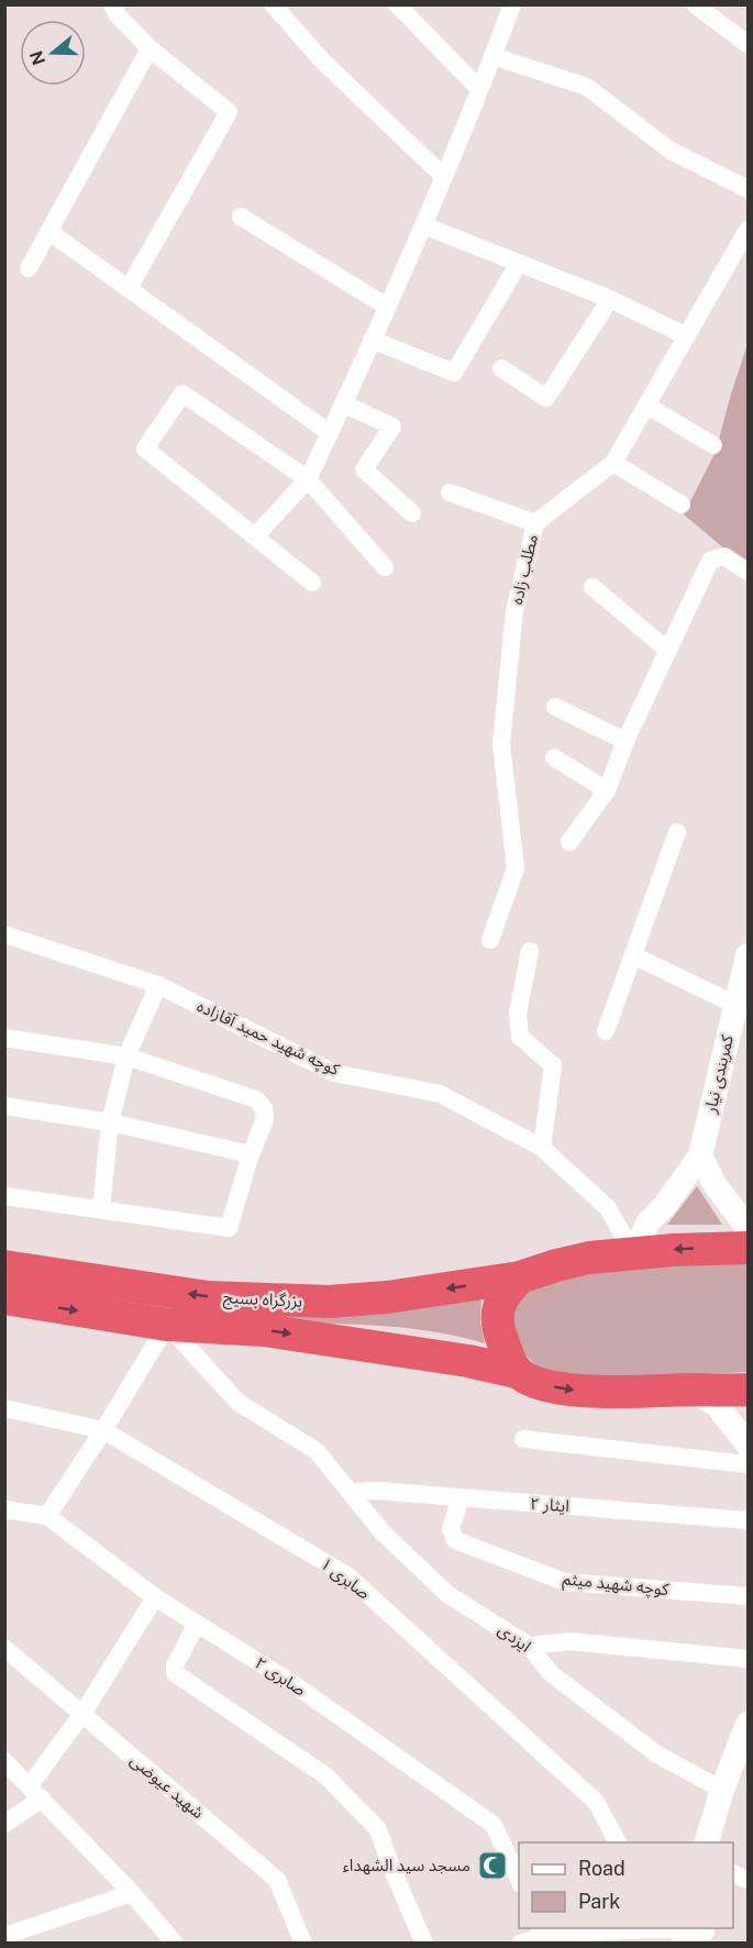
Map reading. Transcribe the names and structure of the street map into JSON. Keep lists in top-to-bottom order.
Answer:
{
  "streets": {
    "highway": ["بزرگراه بسیج"],
    "main road": ["کمربندی نیار"],
    "street": [
      "مطلب زاده",
      "کوچه شهید حمید آقازاده",
      "ایثار ۲",
      "صابری ۱",
      "کوچه شهید میثم",
      "ایزدی",
      "صابری ۲",
      "شهید عیوضی"
    ]
  },
  "crossings": [
    ["کوچه شهید حمید آقازاده", "بزرگراه بسیج"],
    ["بزرگراه بسیج", "ایزدی"],
    ["ایثار ۲", "کوچه شهید میثم"],
    ["ایثار ۲", "ایزدی"]
  ],
  "places": {
    "mosque": ["مسجد سید الشهداء"]
  },
  "legend": ["Road", "Park"],
  "north": "left"
}
